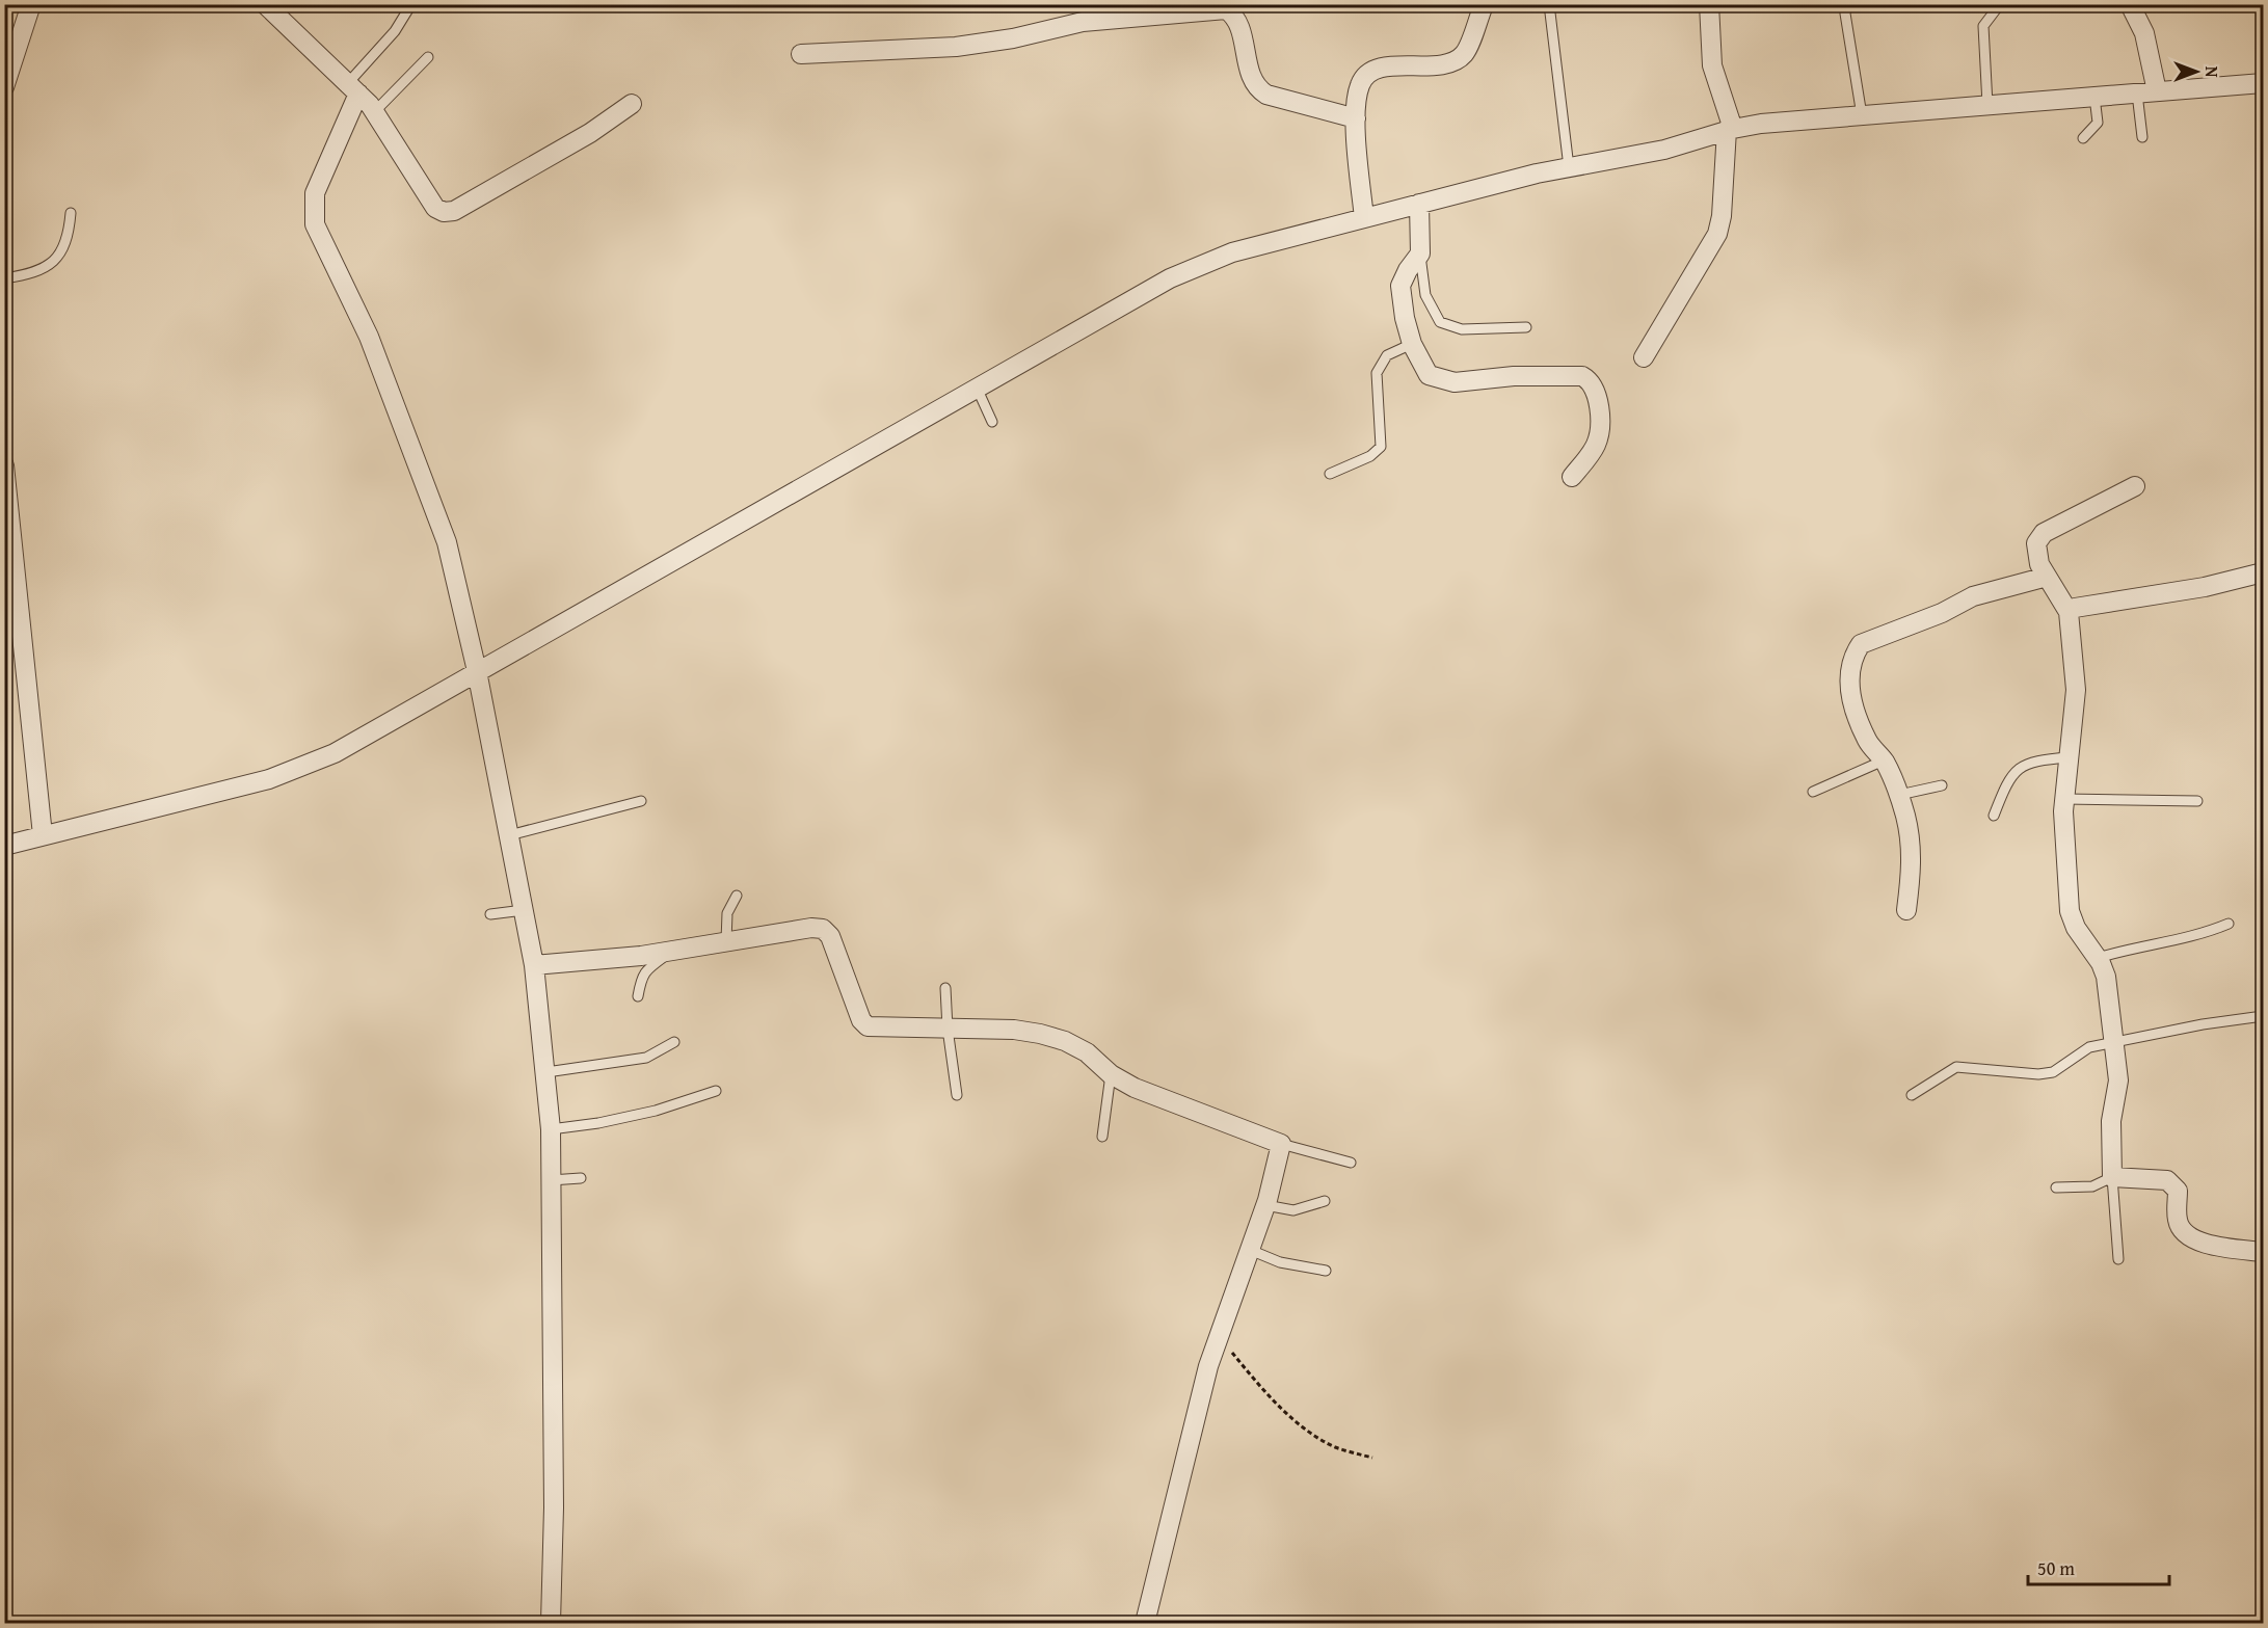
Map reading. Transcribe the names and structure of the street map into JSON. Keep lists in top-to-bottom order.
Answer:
{
  "scale_bar": "50 m",
  "north": "right"
}
